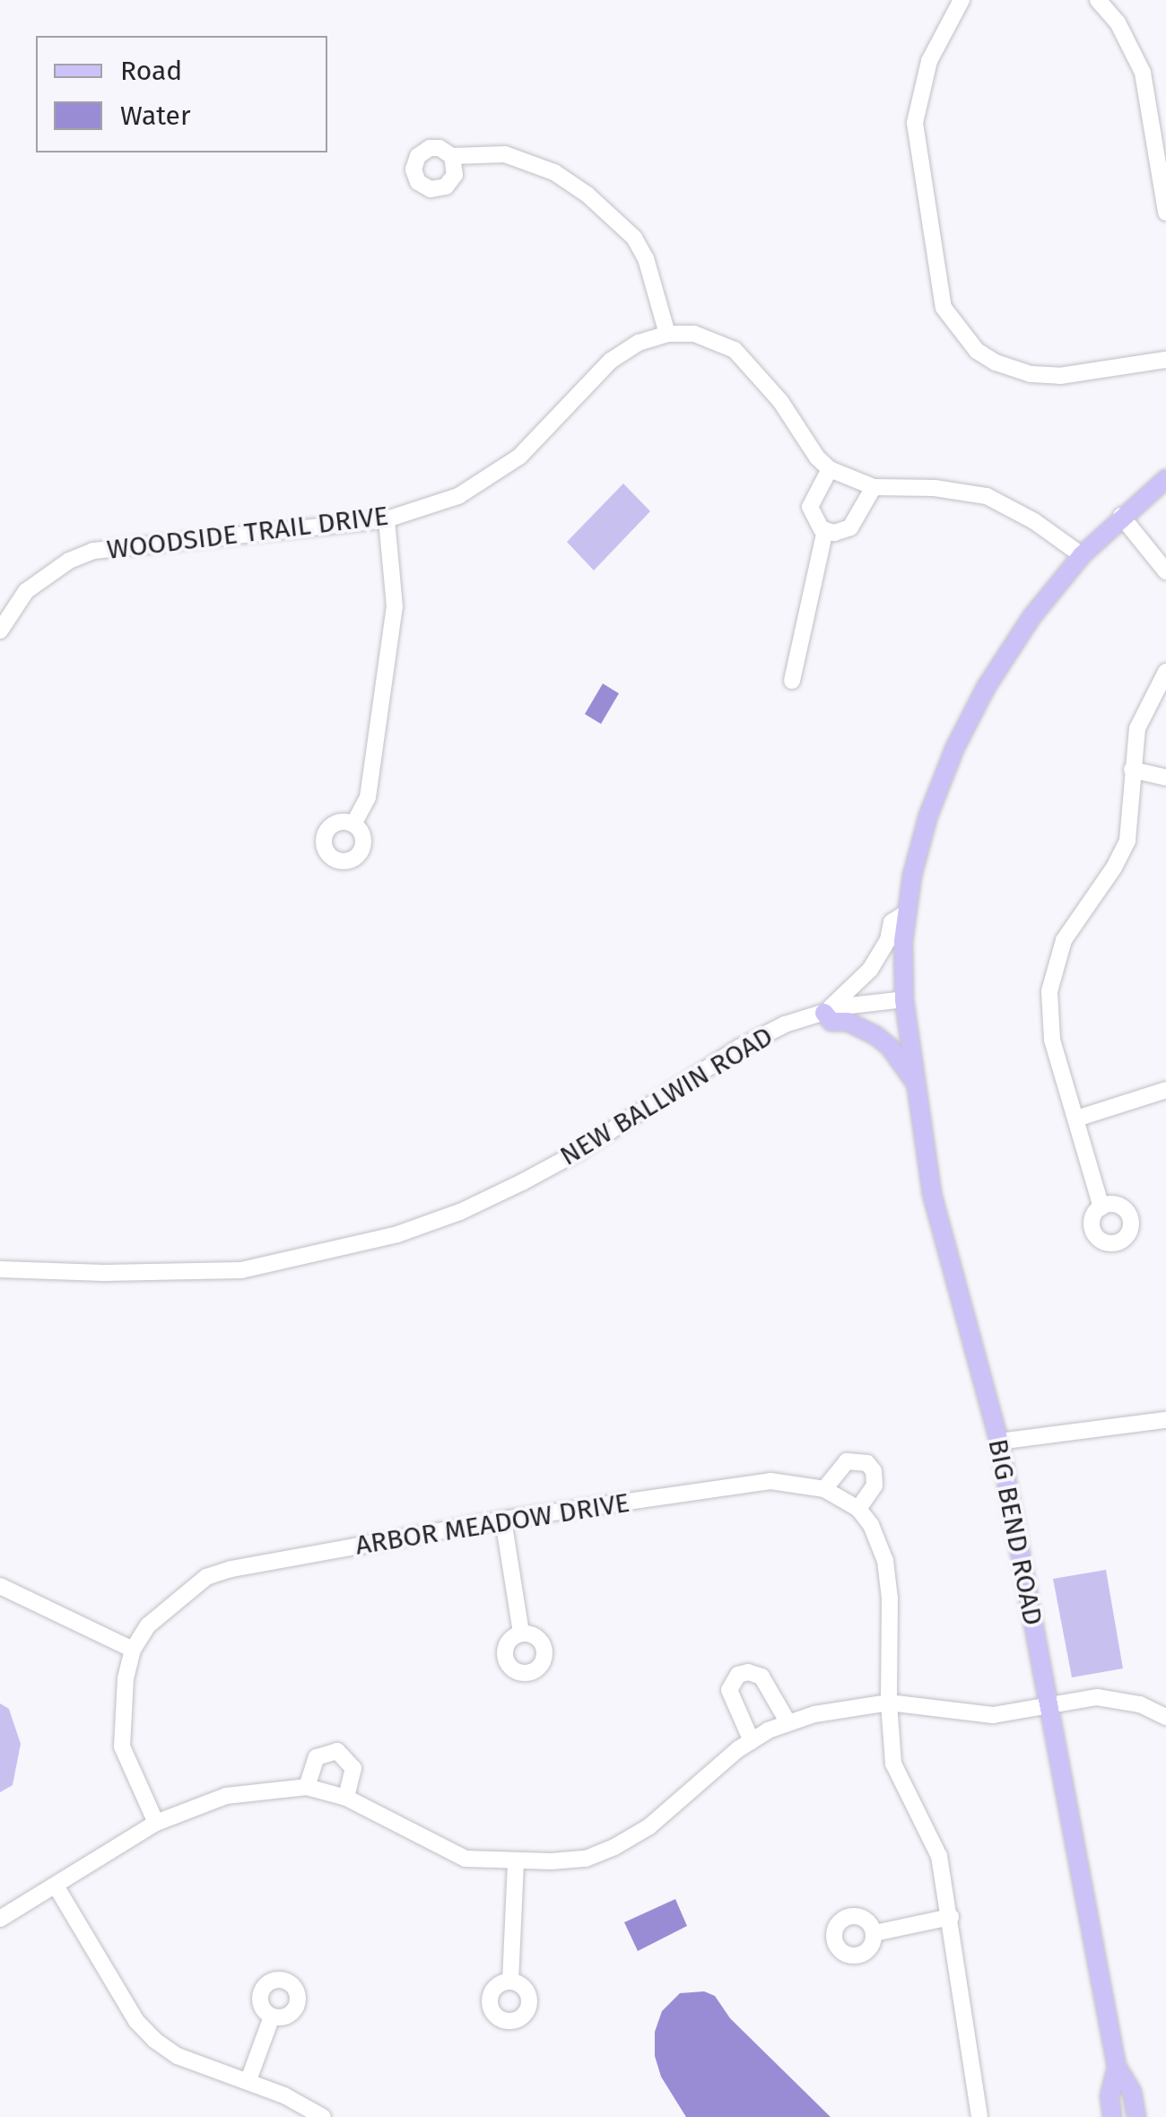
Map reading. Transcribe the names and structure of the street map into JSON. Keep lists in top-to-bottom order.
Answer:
{
  "streets": {
    "main road": ["BIG BEND ROAD"],
    "street": ["WOODSIDE TRAIL DRIVE", "NEW BALLWIN ROAD", "ARBOR MEADOW DRIVE"]
  },
  "crossings": [
    ["NEW BALLWIN ROAD", "BIG BEND ROAD"]
  ],
  "legend": ["Road", "Water"]
}
